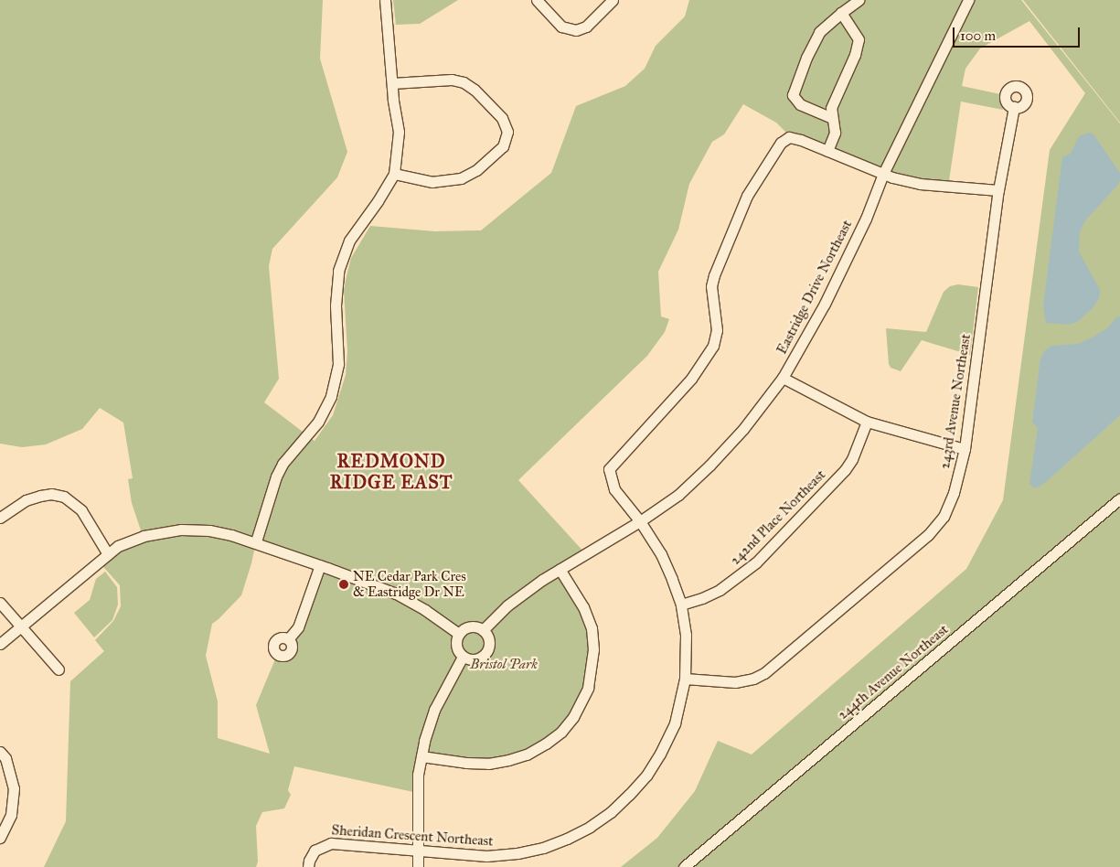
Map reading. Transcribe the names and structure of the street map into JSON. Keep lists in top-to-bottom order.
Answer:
{
  "streets": {
    "street": [
      "Eastridge Drive Northeast",
      "243rd Avenue Northeast",
      "242nd Place Northeast",
      "244th Avenue Northeast",
      "Sheridan Crescent Northeast"
    ]
  },
  "crossings": [
    ["Eastridge Drive Northeast", "Sheridan Crescent Northeast"],
    ["243rd Avenue Northeast", "Sheridan Crescent Northeast"],
    ["242nd Place Northeast", "Sheridan Crescent Northeast"]
  ],
  "districts": ["REDMOND RIDGE EAST"],
  "parks": ["Bristol Park"],
  "places": ["NE Cedar Park Cres & Eastridge Dr NE"],
  "scale_bar": "100 m"
}
